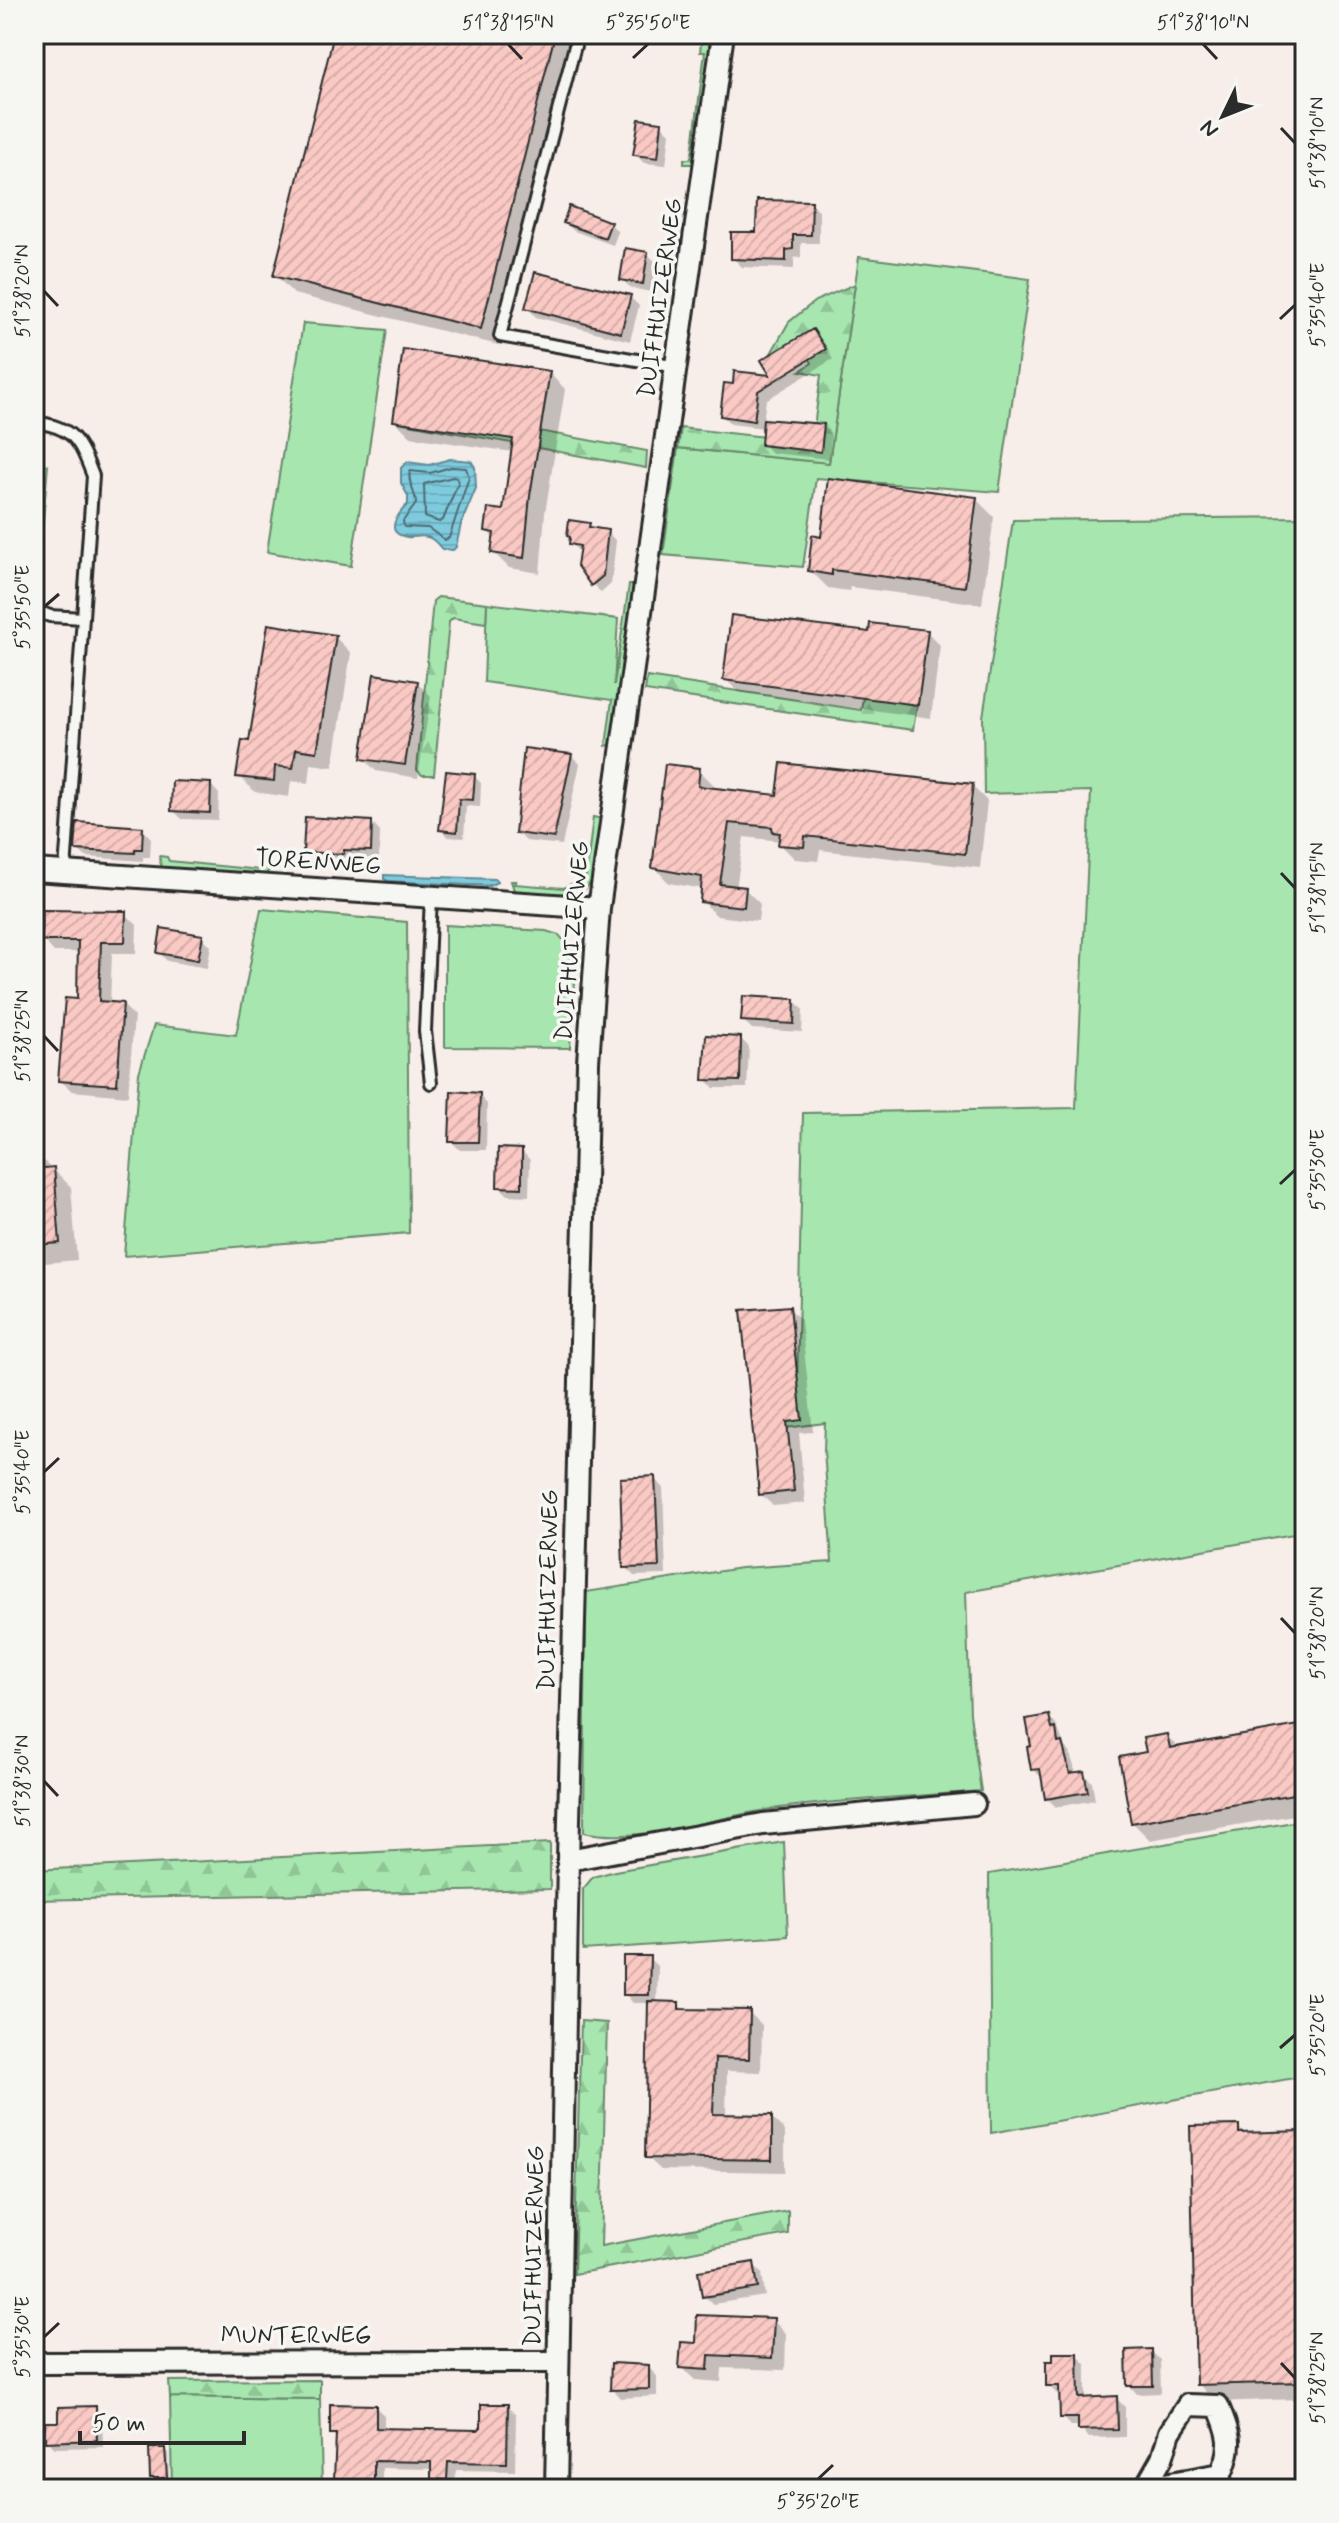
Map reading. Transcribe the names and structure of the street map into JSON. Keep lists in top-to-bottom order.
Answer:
{
  "streets": {
    "street": ["DUIFHUIZERWEG", "TORENWEG", "MUNTERWEG"]
  },
  "crossings": [
    ["DUIFHUIZERWEG", "TORENWEG"],
    ["DUIFHUIZERWEG", "MUNTERWEG"]
  ],
  "scale_bar": "50 m",
  "north": "bottom left",
  "coordinates": [
    "51°38'15\"N",
    "5°35'50\"E",
    "51°38'10\"N",
    "51°38'20\"N",
    "5°35'40\"E",
    "51°38'25\"N",
    "5°35'30\"E",
    "51°38'30\"N",
    "5°35'20\"E"
  ]
}
